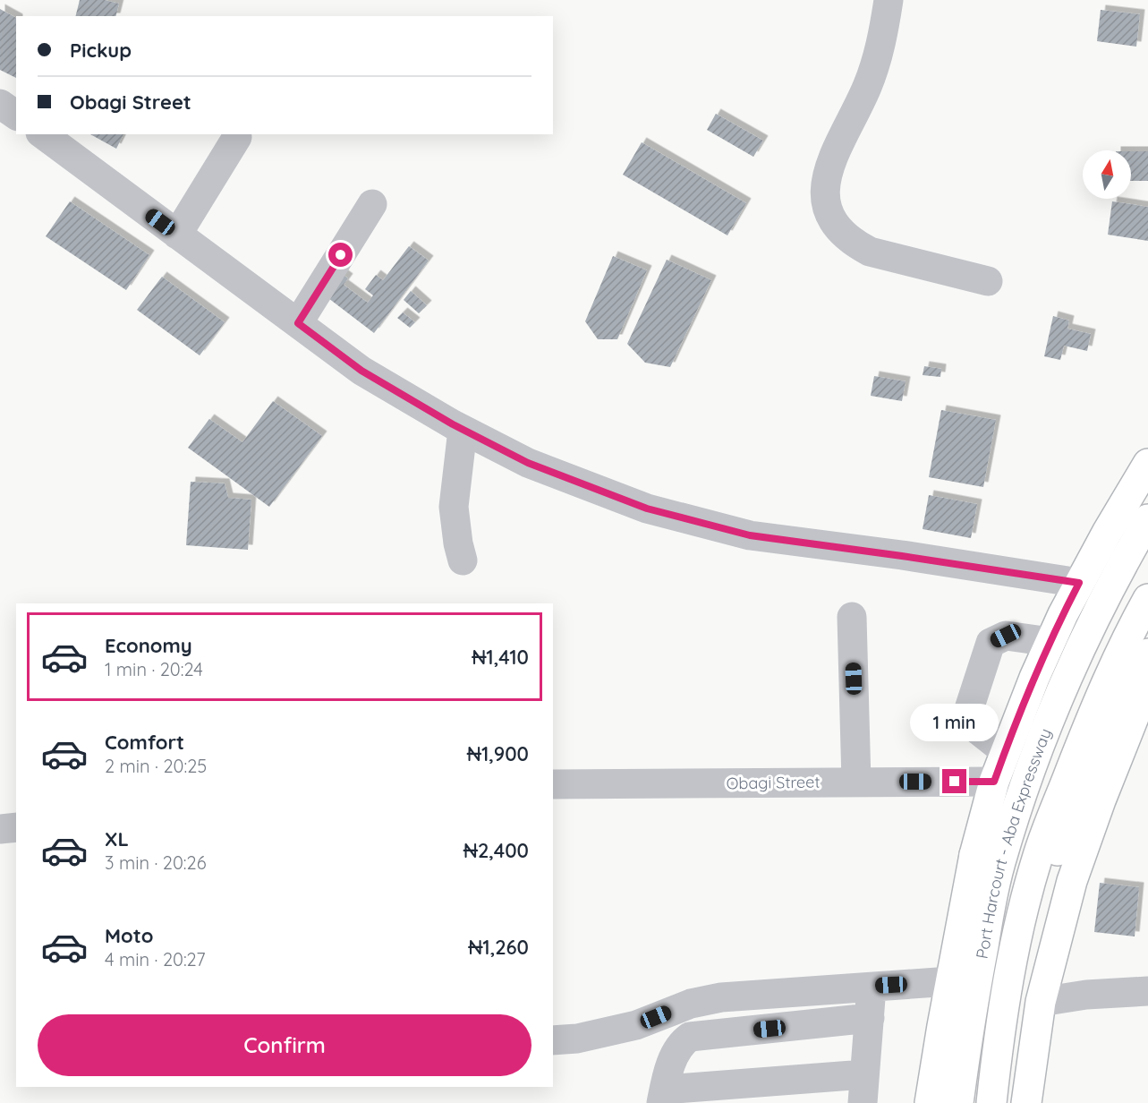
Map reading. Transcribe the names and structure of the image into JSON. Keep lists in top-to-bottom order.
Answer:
{
  "streets": {
    "main road": ["Port Harcourt - Aba Expressway"],
    "street": ["Obagi Street"]
  },
  "north": "top",
  "page": {
    "banner": ["Pickup", "Obagi Street"],
    "list": [
      {
        "name": "Economy",
        "note": "1 min · 20:24",
        "value": "₦1,410"
      },
      {
        "name": "Comfort",
        "note": "2 min · 20:25",
        "value": "₦1,900"
      },
      {
        "name": "XL",
        "note": "3 min · 20:26",
        "value": "₦2,400"
      },
      {
        "name": "Moto",
        "note": "4 min · 20:27",
        "value": "₦1,260"
      }
    ],
    "bubble": "1 min",
    "buttons": "Confirm"
  }
}
